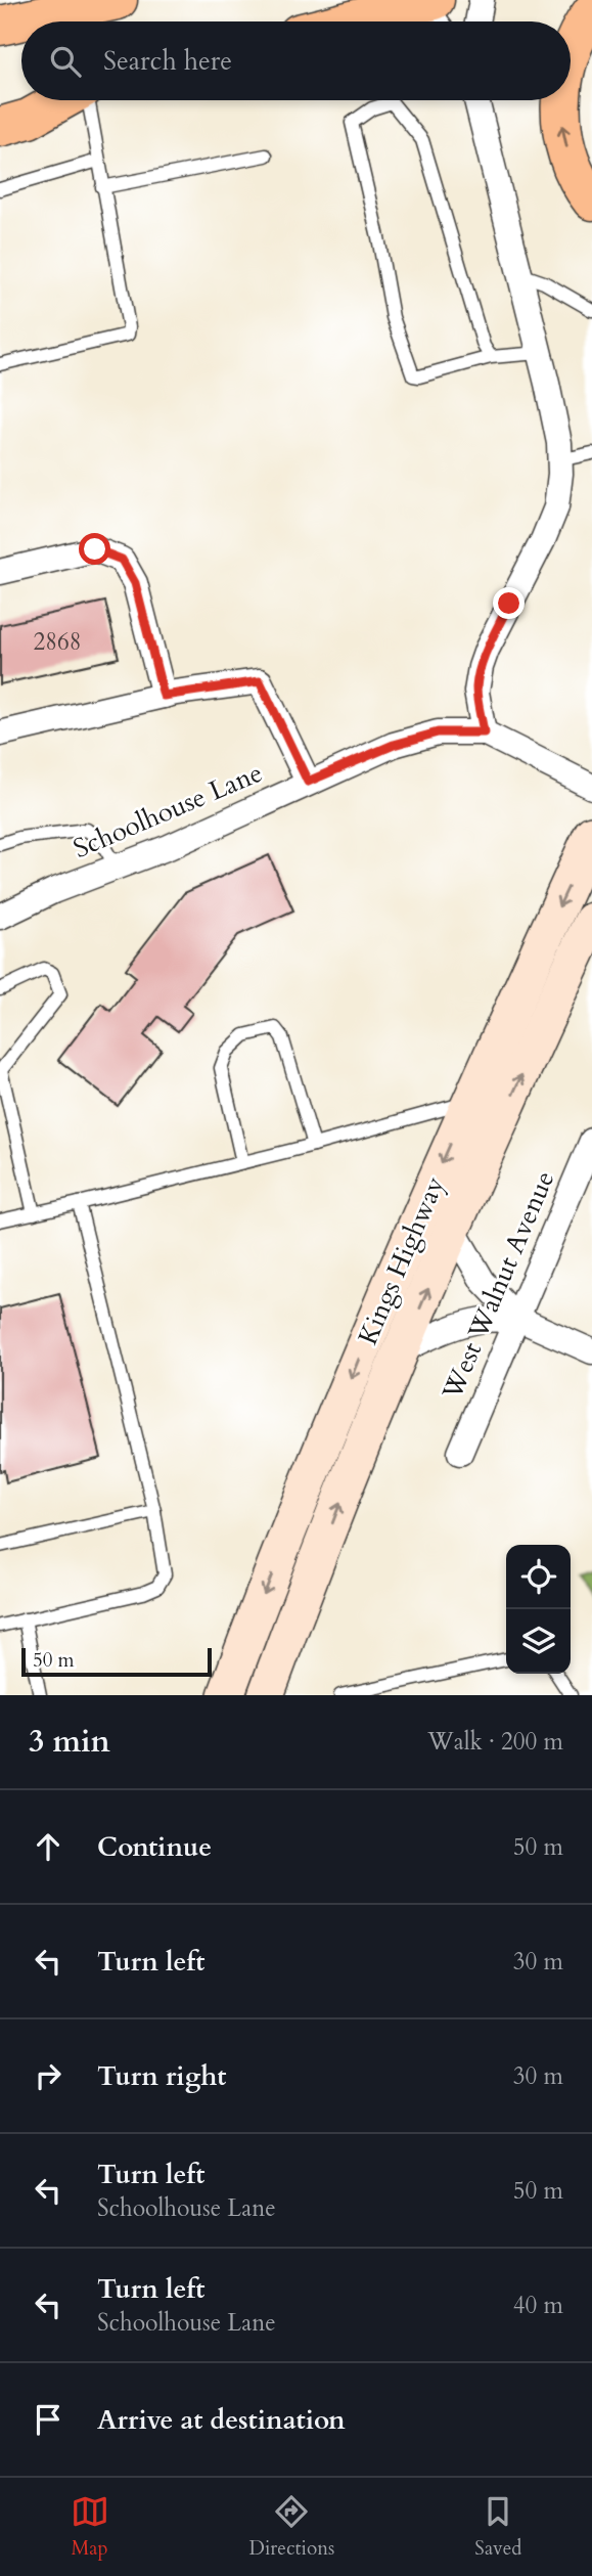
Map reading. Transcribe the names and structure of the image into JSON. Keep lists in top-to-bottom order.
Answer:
{
  "streets": {
    "main road": ["Kings Highway"],
    "street": ["Schoolhouse Lane", "West Walnut Avenue"]
  },
  "house_numbers": ["2868"],
  "scale_bar": "50 m",
  "page": {
    "search": "Search here",
    "scale": "50 m",
    "heading": ["3 min", "Walk · 200 m"],
    "list": [
      ["Continue", "50 m"],
      ["Turn left", "30 m"],
      ["Turn right", "30 m"],
      ["Turn left", "Schoolhouse Lane", "50 m"],
      ["Turn left", "Schoolhouse Lane", "40 m"],
      "Arrive at destination"
    ],
    "nav": ["Map", "Directions", "Saved"]
  }
}
